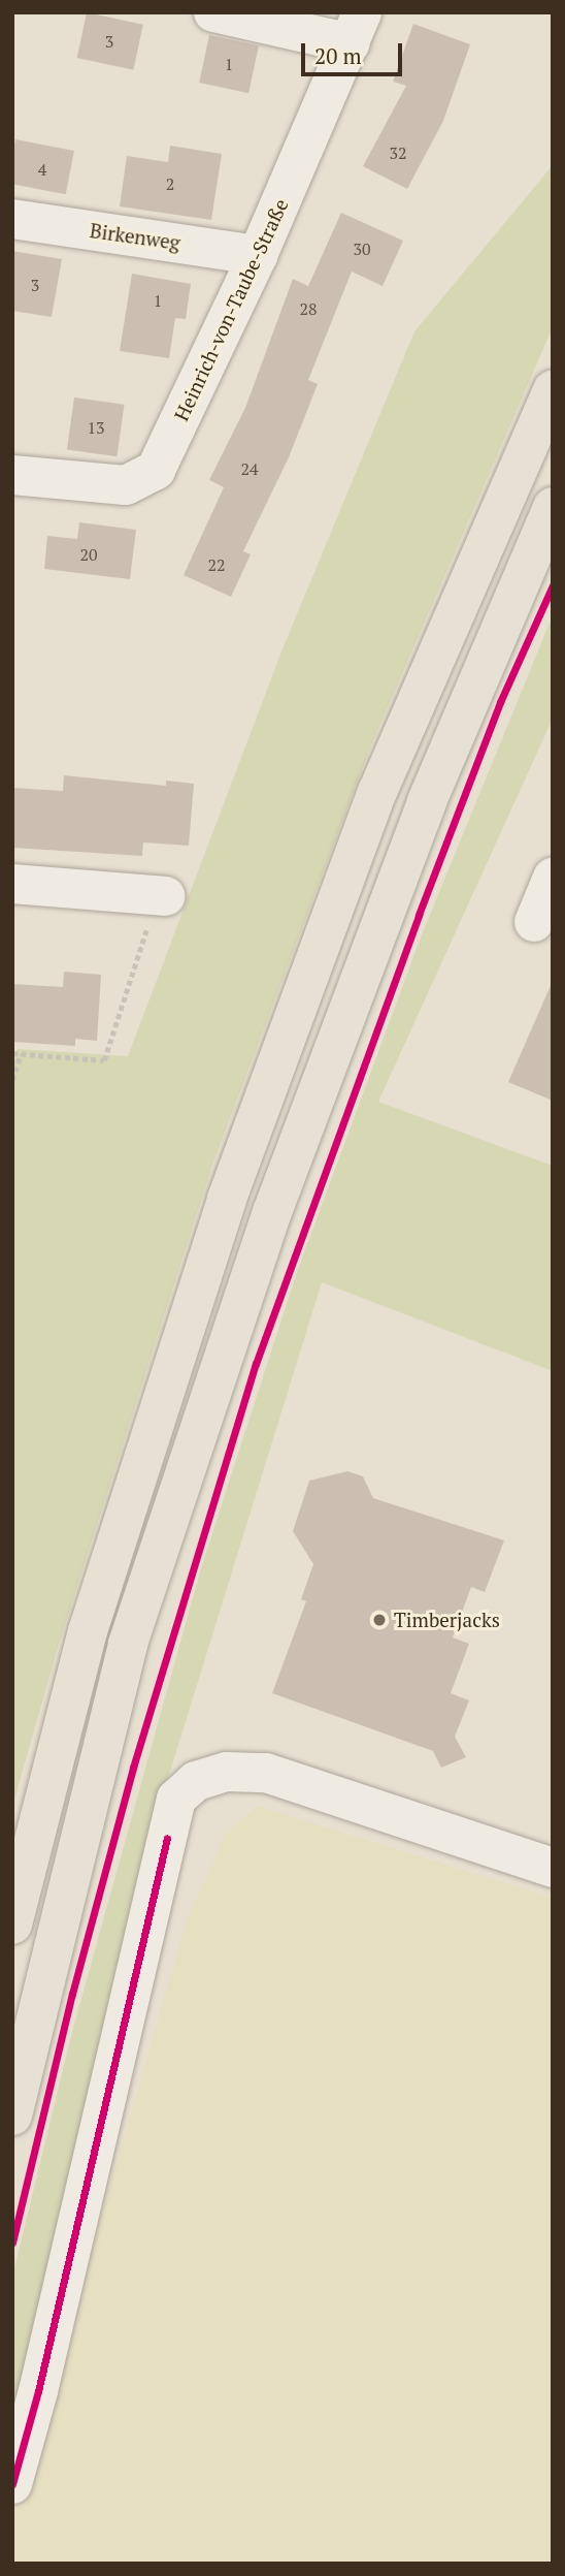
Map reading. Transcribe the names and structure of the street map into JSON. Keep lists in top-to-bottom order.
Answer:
{
  "streets": {
    "street": ["Birkenweg", "Heinrich-von-Taube-Straße"]
  },
  "crossings": [
    ["Birkenweg", "Heinrich-von-Taube-Straße"]
  ],
  "places": ["Timberjacks"],
  "house_numbers": [
    "3",
    "1",
    "32",
    "4",
    "2",
    "30",
    "3",
    "1",
    "28",
    "13",
    "24",
    "20",
    "22"
  ],
  "scale_bar": "20 m"
}
